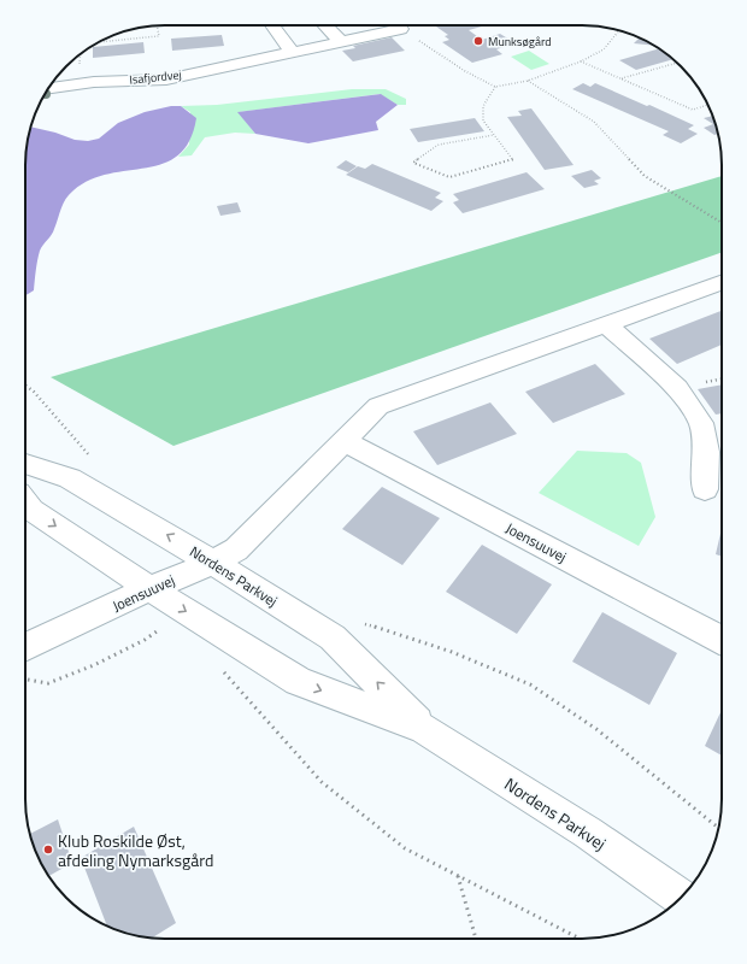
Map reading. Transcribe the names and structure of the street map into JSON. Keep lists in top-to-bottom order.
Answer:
{
  "streets": {
    "street": ["Isafjordvej", "Joensuuvej", "Nordens Parkvej"]
  },
  "crossings": [
    ["Joensuuvej", "Nordens Parkvej"]
  ],
  "places": ["Munksøgård", "Klub Roskilde Øst, afdeling Nymarksgård"]
}
